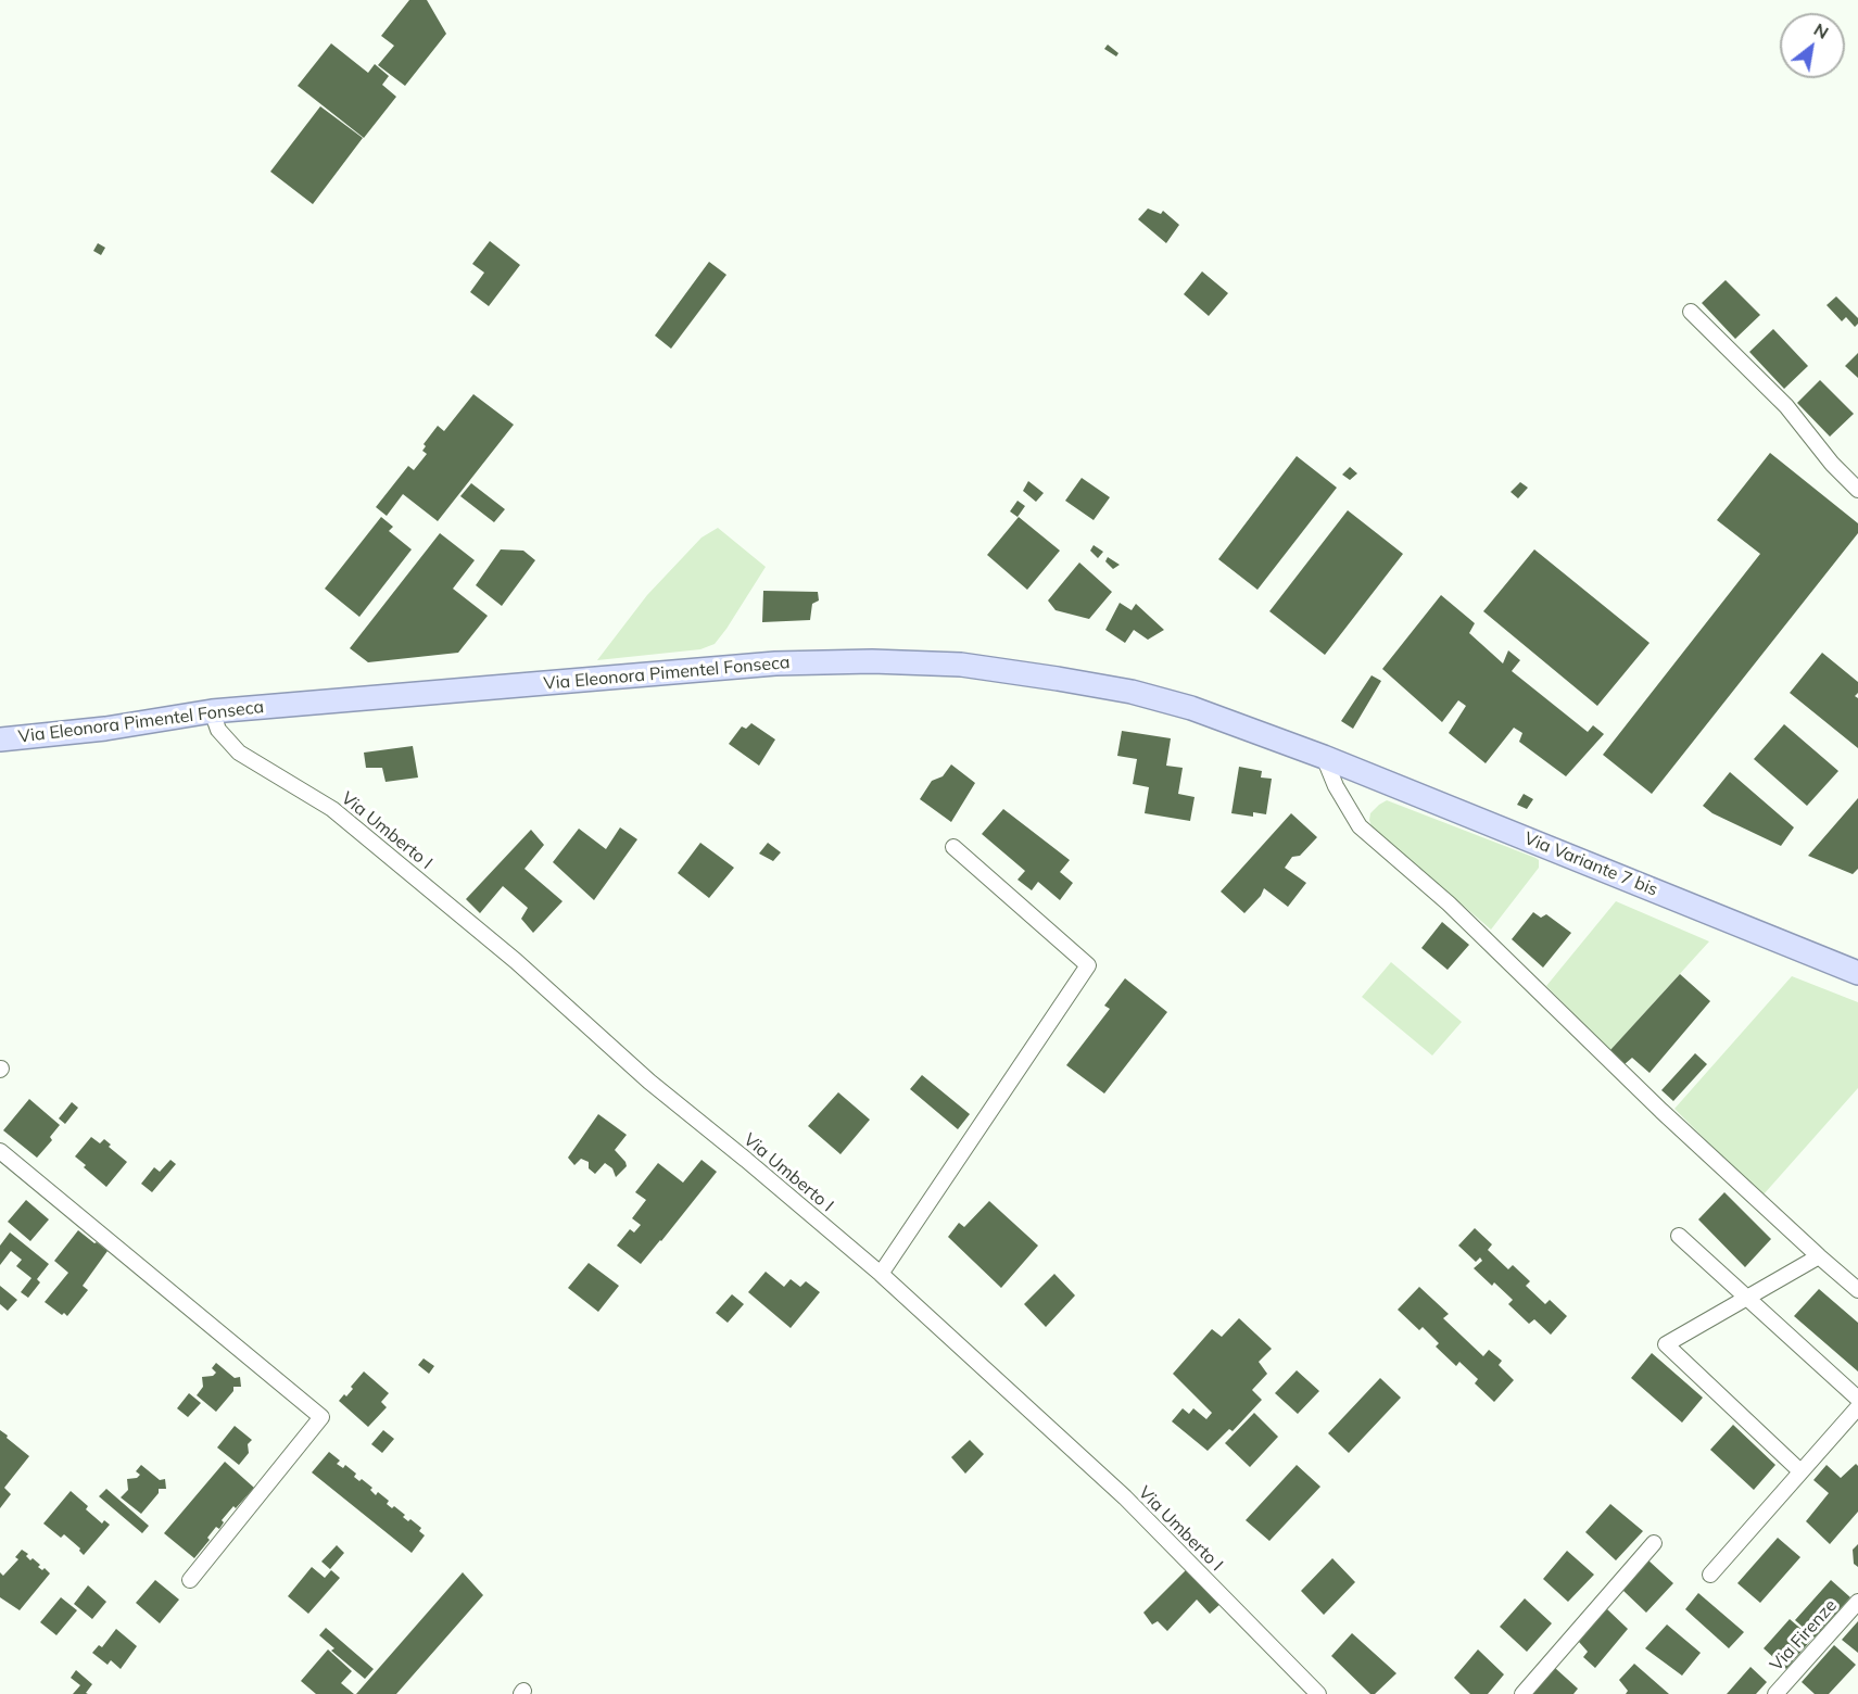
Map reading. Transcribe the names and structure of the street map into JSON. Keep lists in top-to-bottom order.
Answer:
{
  "streets": {
    "main road": ["Via Eleonora Pimentel Fonseca", "Via Variante 7 bis"],
    "street": ["Via Umberto I", "Via Firenze"]
  },
  "crossings": [
    ["Via Eleonora Pimentel Fonseca", "Via Umberto I"],
    ["Via Eleonora Pimentel Fonseca", "Via Variante 7 bis"]
  ],
  "north": "top right"
}
